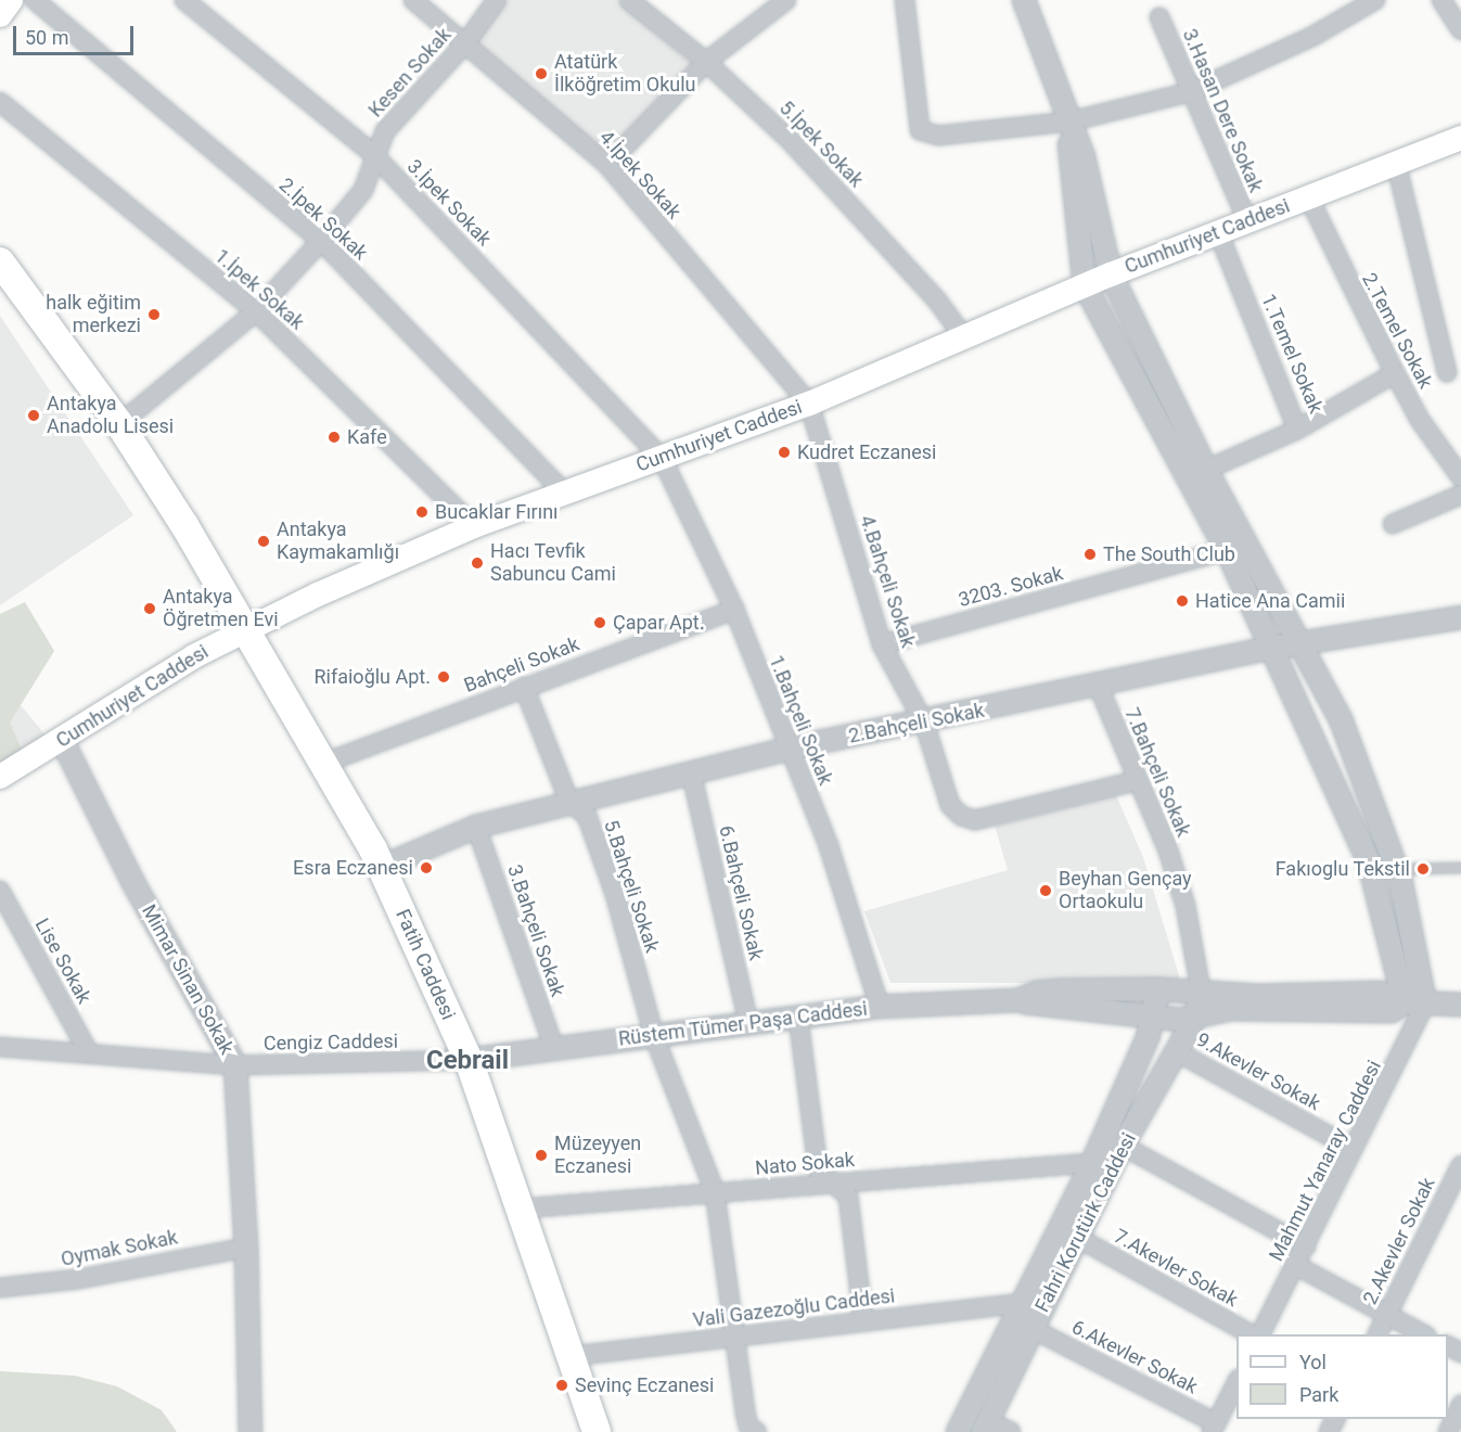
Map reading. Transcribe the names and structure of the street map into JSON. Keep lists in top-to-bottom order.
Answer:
{
  "streets": {
    "main road": ["Cumhuriyet Caddesi", "Fatih Caddesi"],
    "street": [
      "Kesen Sokak",
      "3.Hasan Dere Sokak",
      "5.İpek Sokak",
      "4.İpek Sokak",
      "3.İpek Sokak",
      "2.İpek Sokak",
      "1.İpek Sokak",
      "2.Temel Sokak",
      "1.Temel Sokak",
      "4.Bahçeli Sokak",
      "3203. Sokak",
      "Bahçeli Sokak",
      "1.Bahçeli Sokak",
      "2.Bahçeli Sokak",
      "7.Bahçeli Sokak",
      "5.Bahçeli Sokak",
      "6.Bahçeli Sokak",
      "3.Bahçeli Sokak",
      "Lise Sokak",
      "Mimar Sinan Sokak",
      "Rüstem Tümer Paşa Caddesi",
      "Cengiz Caddesi",
      "9.Akevler Sokak",
      "Mahmut Yanaray Caddesi",
      "Nato Sokak",
      "Fahri Korutürk Caddesi",
      "2.Akevler Sokak",
      "Oymak Sokak",
      "7.Akevler Sokak",
      "Vali Gazezoğlu Caddesi",
      "6.Akevler Sokak"
    ]
  },
  "crossings": [
    ["Kesen Sokak", "4.İpek Sokak"],
    ["Kesen Sokak", "3.İpek Sokak"],
    ["Kesen Sokak", "2.İpek Sokak"],
    ["Kesen Sokak", "1.İpek Sokak"],
    ["Kesen Sokak", "Fatih Caddesi"],
    ["3.Hasan Dere Sokak", "Cumhuriyet Caddesi"],
    ["5.İpek Sokak", "Cumhuriyet Caddesi"],
    ["4.İpek Sokak", "Cumhuriyet Caddesi"],
    ["4.İpek Sokak", "4.Bahçeli Sokak"],
    ["3.İpek Sokak", "Cumhuriyet Caddesi"],
    ["3.İpek Sokak", "1.Bahçeli Sokak"],
    ["2.İpek Sokak", "Cumhuriyet Caddesi"],
    ["Cumhuriyet Caddesi", "1.İpek Sokak"],
    ["Cumhuriyet Caddesi", "2.Temel Sokak"],
    ["Cumhuriyet Caddesi", "1.Temel Sokak"],
    ["Cumhuriyet Caddesi", "4.Bahçeli Sokak"],
    ["Cumhuriyet Caddesi", "1.Bahçeli Sokak"],
    ["Cumhuriyet Caddesi", "Fatih Caddesi"],
    ["Cumhuriyet Caddesi", "Mimar Sinan Sokak"],
    ["2.Temel Sokak", "1.Temel Sokak"],
    ["4.Bahçeli Sokak", "3203. Sokak"],
    ["4.Bahçeli Sokak", "2.Bahçeli Sokak"],
    ["4.Bahçeli Sokak", "7.Bahçeli Sokak"],
    ["Bahçeli Sokak", "1.Bahçeli Sokak"],
    ["Bahçeli Sokak", "5.Bahçeli Sokak"],
    ["Bahçeli Sokak", "Fatih Caddesi"],
    ["1.Bahçeli Sokak", "2.Bahçeli Sokak"],
    ["1.Bahçeli Sokak", "Rüstem Tümer Paşa Caddesi"],
    ["2.Bahçeli Sokak", "7.Bahçeli Sokak"],
    ["2.Bahçeli Sokak", "5.Bahçeli Sokak"],
    ["2.Bahçeli Sokak", "6.Bahçeli Sokak"],
    ["2.Bahçeli Sokak", "3.Bahçeli Sokak"],
    ["2.Bahçeli Sokak", "Fatih Caddesi"],
    ["7.Bahçeli Sokak", "Rüstem Tümer Paşa Caddesi"],
    ["7.Bahçeli Sokak", "Fahri Korutürk Caddesi"],
    ["5.Bahçeli Sokak", "Rüstem Tümer Paşa Caddesi"],
    ["5.Bahçeli Sokak", "Nato Sokak"],
    ["5.Bahçeli Sokak", "Vali Gazezoğlu Caddesi"],
    ["6.Bahçeli Sokak", "Rüstem Tümer Paşa Caddesi"],
    ["3.Bahçeli Sokak", "Rüstem Tümer Paşa Caddesi"],
    ["Lise Sokak", "Cengiz Caddesi"],
    ["Fatih Caddesi", "Rüstem Tümer Paşa Caddesi"],
    ["Fatih Caddesi", "Cengiz Caddesi"],
    ["Fatih Caddesi", "Nato Sokak"],
    ["Fatih Caddesi", "Vali Gazezoğlu Caddesi"],
    ["Mimar Sinan Sokak", "Cengiz Caddesi"],
    ["Mimar Sinan Sokak", "Oymak Sokak"],
    ["Rüstem Tümer Paşa Caddesi", "Cengiz Caddesi"],
    ["Rüstem Tümer Paşa Caddesi", "Mahmut Yanaray Caddesi"],
    ["Rüstem Tümer Paşa Caddesi", "Fahri Korutürk Caddesi"],
    ["9.Akevler Sokak", "Mahmut Yanaray Caddesi"],
    ["9.Akevler Sokak", "Fahri Korutürk Caddesi"],
    ["Nato Sokak", "Fahri Korutürk Caddesi"],
    ["Fahri Korutürk Caddesi", "7.Akevler Sokak"],
    ["Fahri Korutürk Caddesi", "Vali Gazezoğlu Caddesi"],
    ["Fahri Korutürk Caddesi", "6.Akevler Sokak"]
  ],
  "districts": ["Cebrail"],
  "places": [
    "Atatürk İlköğretim Okulu",
    "halk eğitim merkezi",
    "Antakya Anadolu Lisesi",
    "Kafe",
    "Kudret Eczanesi",
    "Bucaklar Fırını",
    "Antakya Kaymakamlığı",
    "The South Club",
    "Hacı Tevfik Sabuncu Cami",
    "Hatice Ana Camii",
    "Antakya Öğretmen Evi",
    "Çapar Apt.",
    "Rifaioğlu Apt.",
    "Esra Eczanesi",
    "Fakıoglu Tekstil",
    "Beyhan Gençay Ortaokulu",
    "Müzeyyen Eczanesi",
    "Sevinç Eczanesi"
  ],
  "legend": ["Yol", "Park"],
  "scale_bar": "50 m"
}
